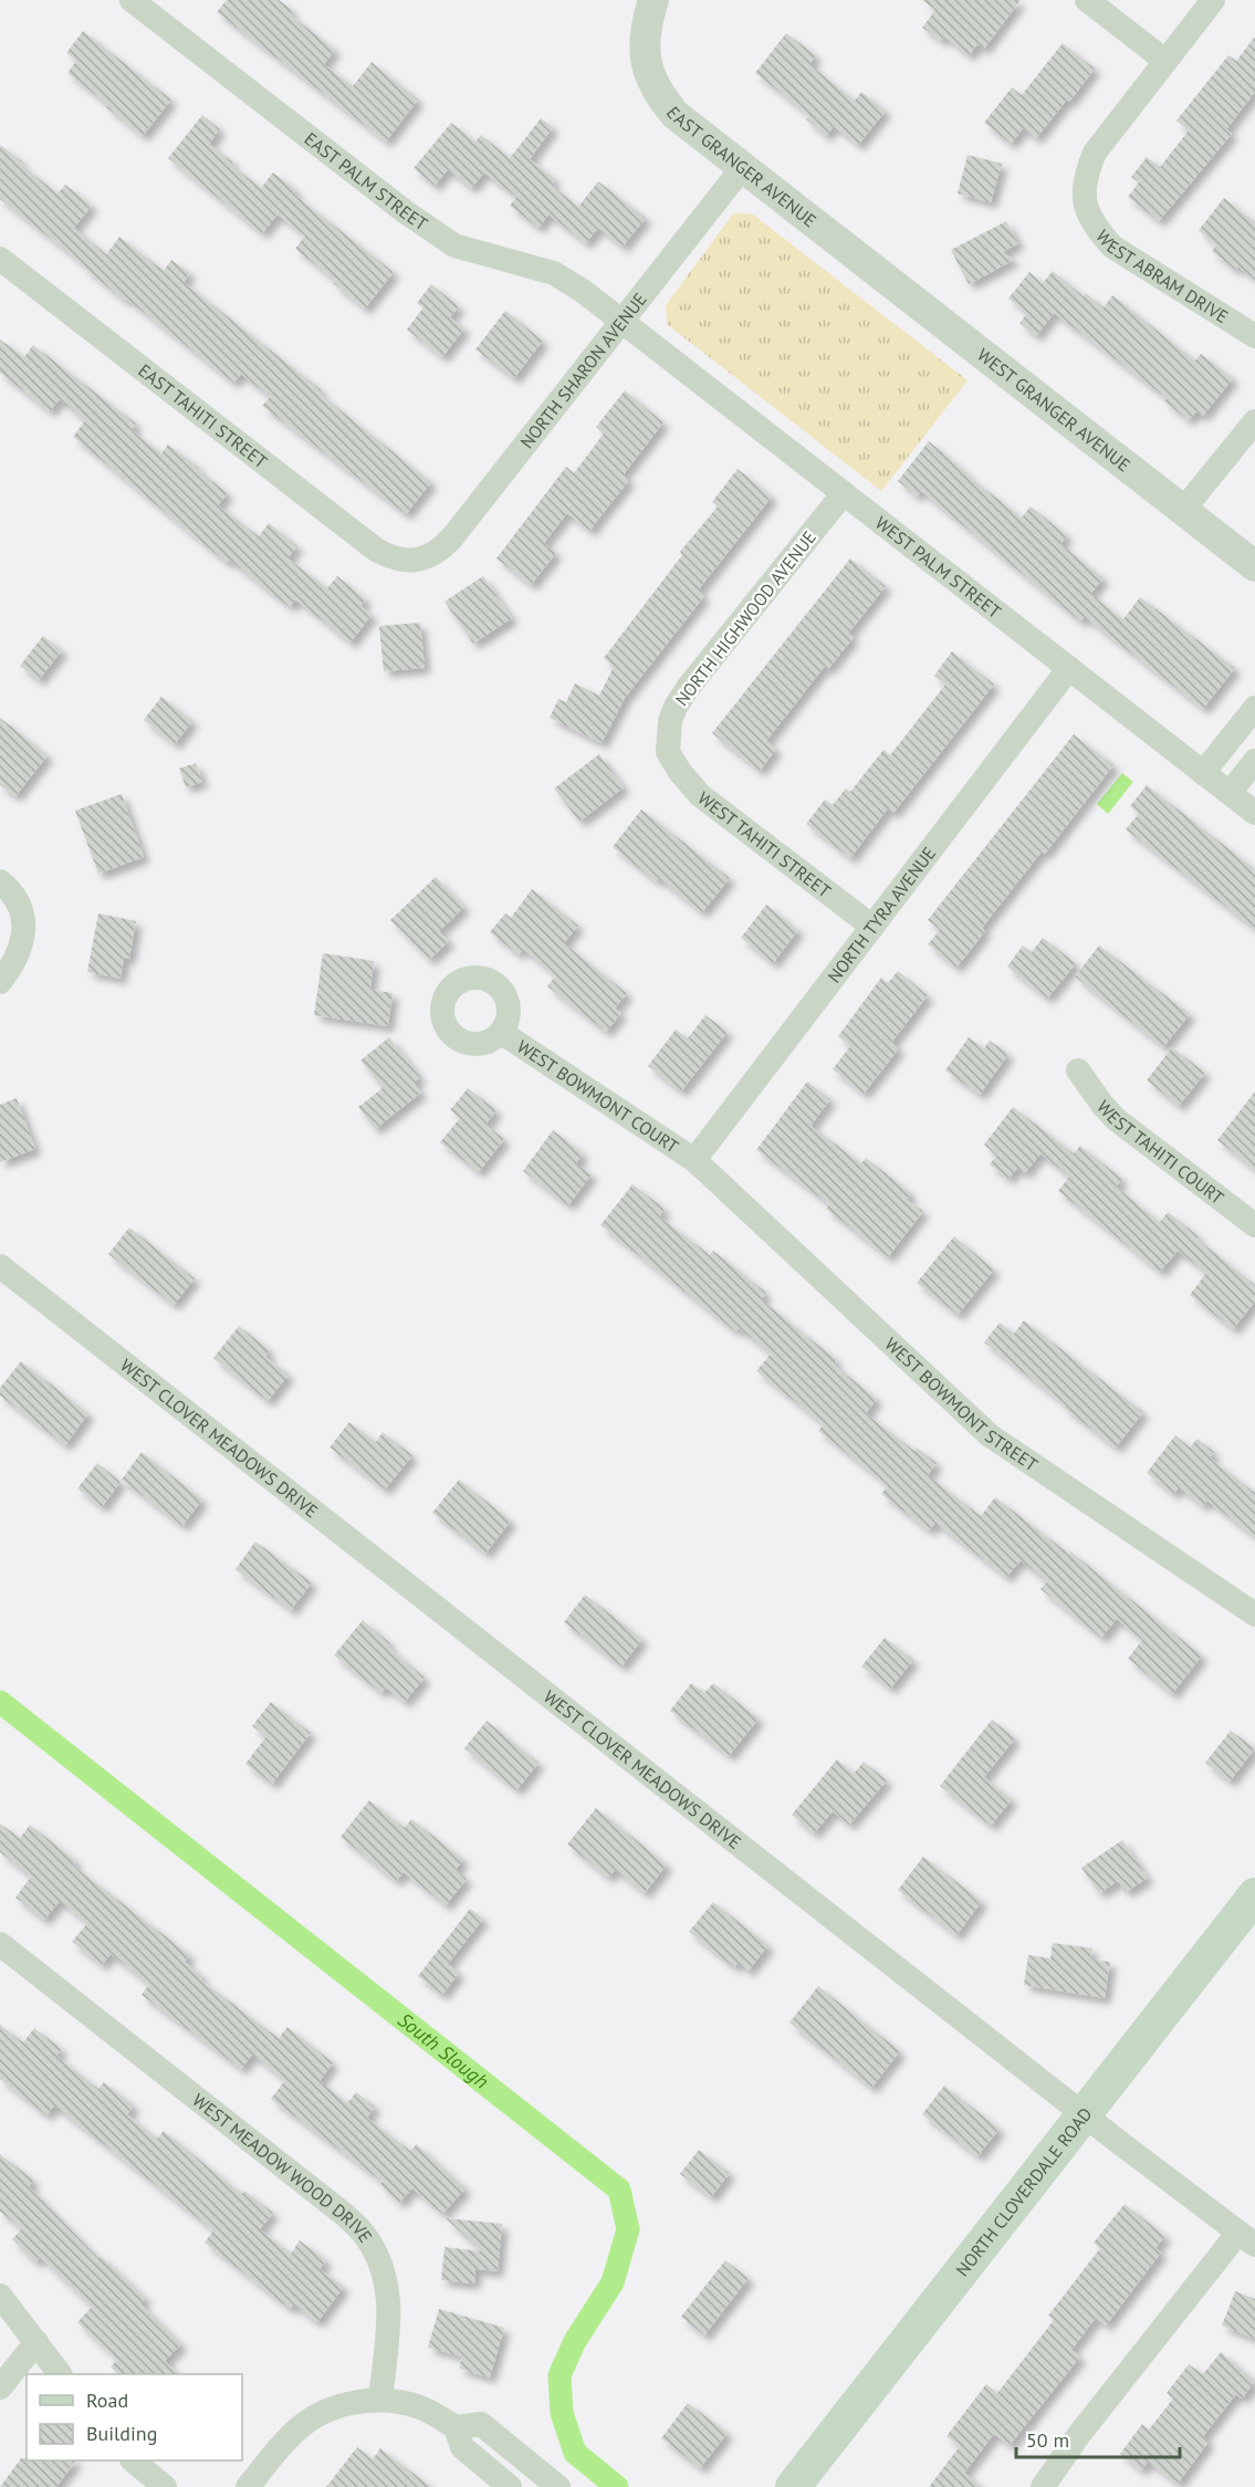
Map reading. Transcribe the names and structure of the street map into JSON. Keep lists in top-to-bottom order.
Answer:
{
  "streets": {
    "main road": ["NORTH CLOVERDALE ROAD"],
    "street": [
      "EAST GRANGER AVENUE",
      "EAST PALM STREET",
      "WEST ABRAM DRIVE",
      "NORTH SHARON AVENUE",
      "WEST GRANGER AVENUE",
      "EAST TAHITI STREET",
      "WEST PALM STREET",
      "NORTH HIGHWOOD AVENUE",
      "WEST TAHITI STREET",
      "NORTH TYRA AVENUE",
      "WEST BOWMONT COURT",
      "WEST TAHITI COURT",
      "WEST BOWMONT STREET",
      "WEST CLOVER MEADOWS DRIVE",
      "WEST MEADOW WOOD DRIVE"
    ]
  },
  "crossings": [
    ["EAST GRANGER AVENUE", "NORTH SHARON AVENUE"],
    ["EAST GRANGER AVENUE", "WEST GRANGER AVENUE"],
    ["EAST PALM STREET", "NORTH SHARON AVENUE"],
    ["EAST PALM STREET", "WEST PALM STREET"],
    ["NORTH SHARON AVENUE", "EAST TAHITI STREET"],
    ["NORTH SHARON AVENUE", "WEST PALM STREET"],
    ["WEST PALM STREET", "NORTH HIGHWOOD AVENUE"],
    ["WEST PALM STREET", "NORTH TYRA AVENUE"],
    ["NORTH HIGHWOOD AVENUE", "WEST TAHITI STREET"],
    ["WEST TAHITI STREET", "NORTH TYRA AVENUE"],
    ["NORTH TYRA AVENUE", "WEST BOWMONT COURT"],
    ["NORTH TYRA AVENUE", "WEST BOWMONT STREET"],
    ["WEST BOWMONT COURT", "WEST BOWMONT STREET"],
    ["WEST CLOVER MEADOWS DRIVE", "NORTH CLOVERDALE ROAD"]
  ],
  "water": ["South Slough"],
  "legend": ["Road", "Building"],
  "scale_bar": "50 m"
}
